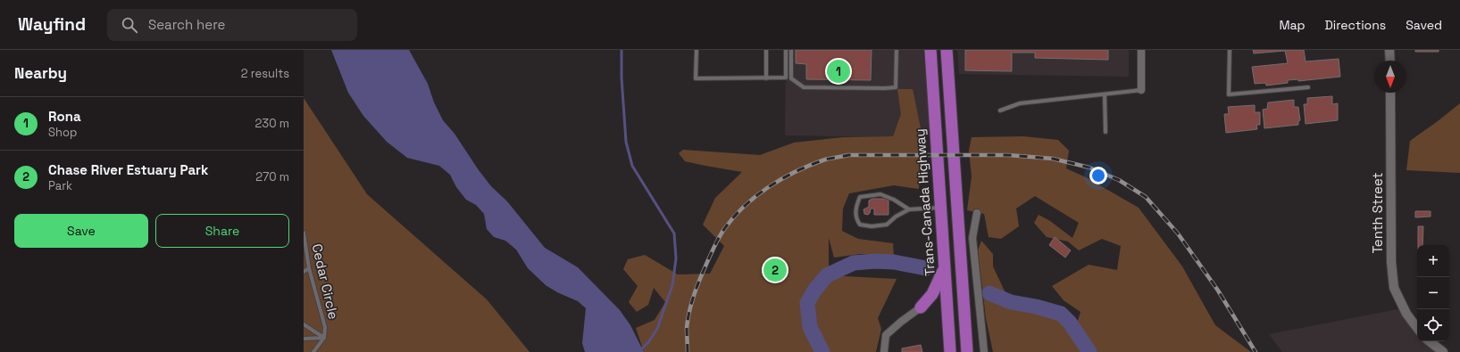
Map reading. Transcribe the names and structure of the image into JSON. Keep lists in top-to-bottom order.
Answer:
{
  "streets": {
    "highway": ["Trans-Canada Highway"],
    "street": ["Tenth Street"],
    "lane": ["Cedar Circle"]
  },
  "north": "bottom",
  "page": {
    "header": "Wayfind",
    "search": "Search here",
    "nav": ["Map", "Directions", "Saved"],
    "heading": ["Nearby", "2 results"],
    "pins": ["1", "2"],
    "list": [
      {
        "mark": "1",
        "name": "Rona",
        "note": "Shop",
        "value": "230 m"
      },
      {
        "mark": "2",
        "name": "Chase River Estuary Park",
        "note": "Park",
        "value": "270 m"
      }
    ],
    "buttons": ["Save", "Share"],
    "map_buttons": ["+", "−"]
  }
}
